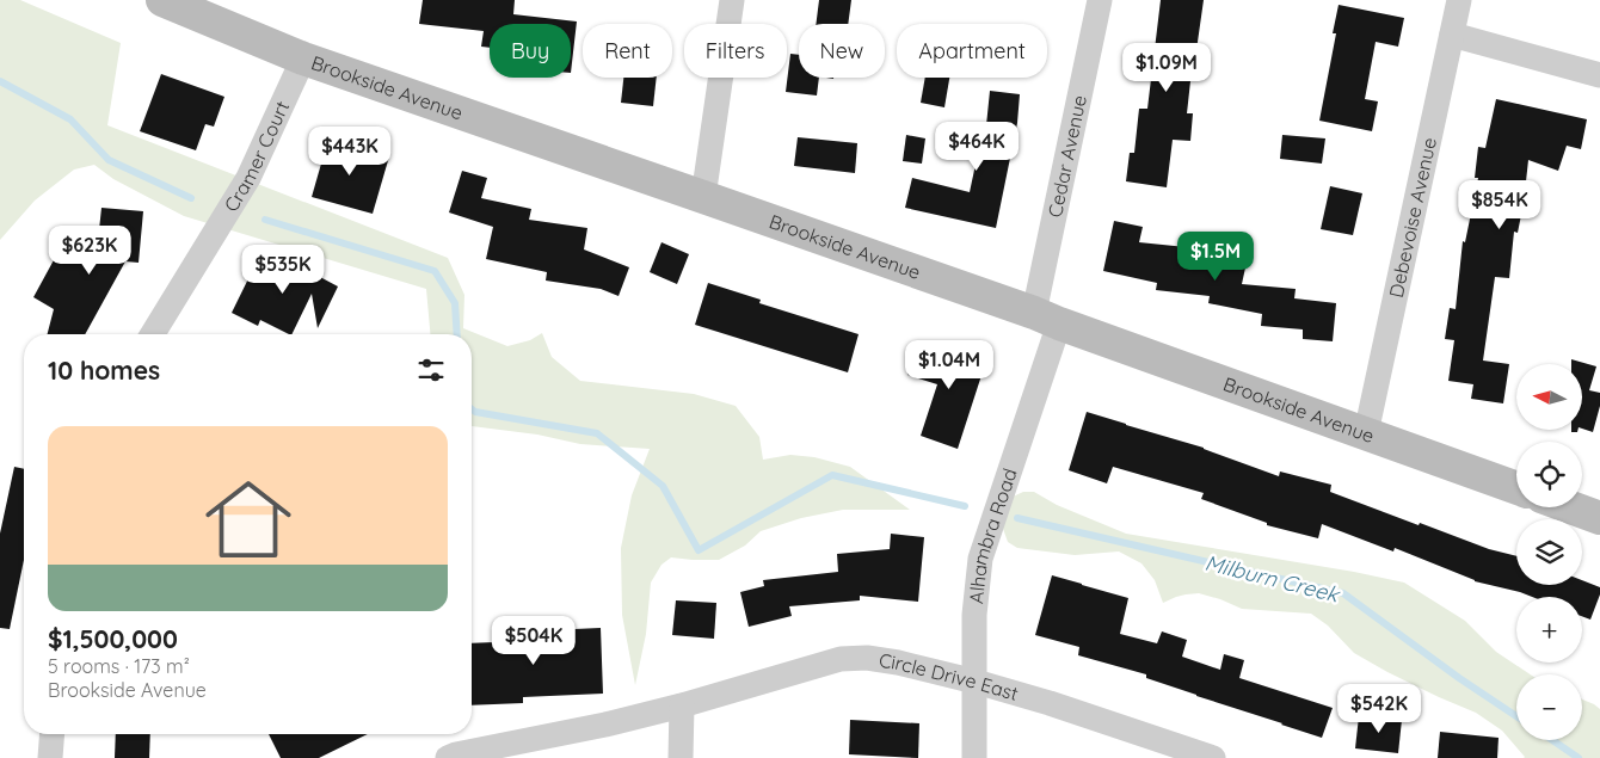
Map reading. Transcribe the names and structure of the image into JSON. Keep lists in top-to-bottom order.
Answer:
{
  "streets": {
    "main road": ["Brookside Avenue"],
    "street": [
      "Cramer Court",
      "Cedar Avenue",
      "Debevoise Avenue",
      "Alhambra Road",
      "Circle Drive East"
    ]
  },
  "crossings": [
    ["Brookside Avenue", "Cramer Court"],
    ["Brookside Avenue", "Cedar Avenue"],
    ["Brookside Avenue", "Debevoise Avenue"],
    ["Brookside Avenue", "Alhambra Road"],
    ["Cedar Avenue", "Alhambra Road"],
    ["Alhambra Road", "Circle Drive East"]
  ],
  "water": ["Milburn Creek"],
  "north": "left",
  "page": {
    "chip": [
      "Buy",
      "Rent",
      "Filters",
      "New",
      "Apartment"
    ],
    "price": [
      "$1.09M",
      "$464K",
      "$443K",
      "$854K",
      "$623K",
      "$1.5M",
      "$535K",
      "$1.04M",
      "$504K",
      "$542K"
    ],
    "heading": "10 homes",
    "map_buttons": ["+", "−"],
    "list": [
      {
        "name": "$1,500,000",
        "note": "5 rooms · 173 m² · Brookside Avenue"
      }
    ]
  }
}
